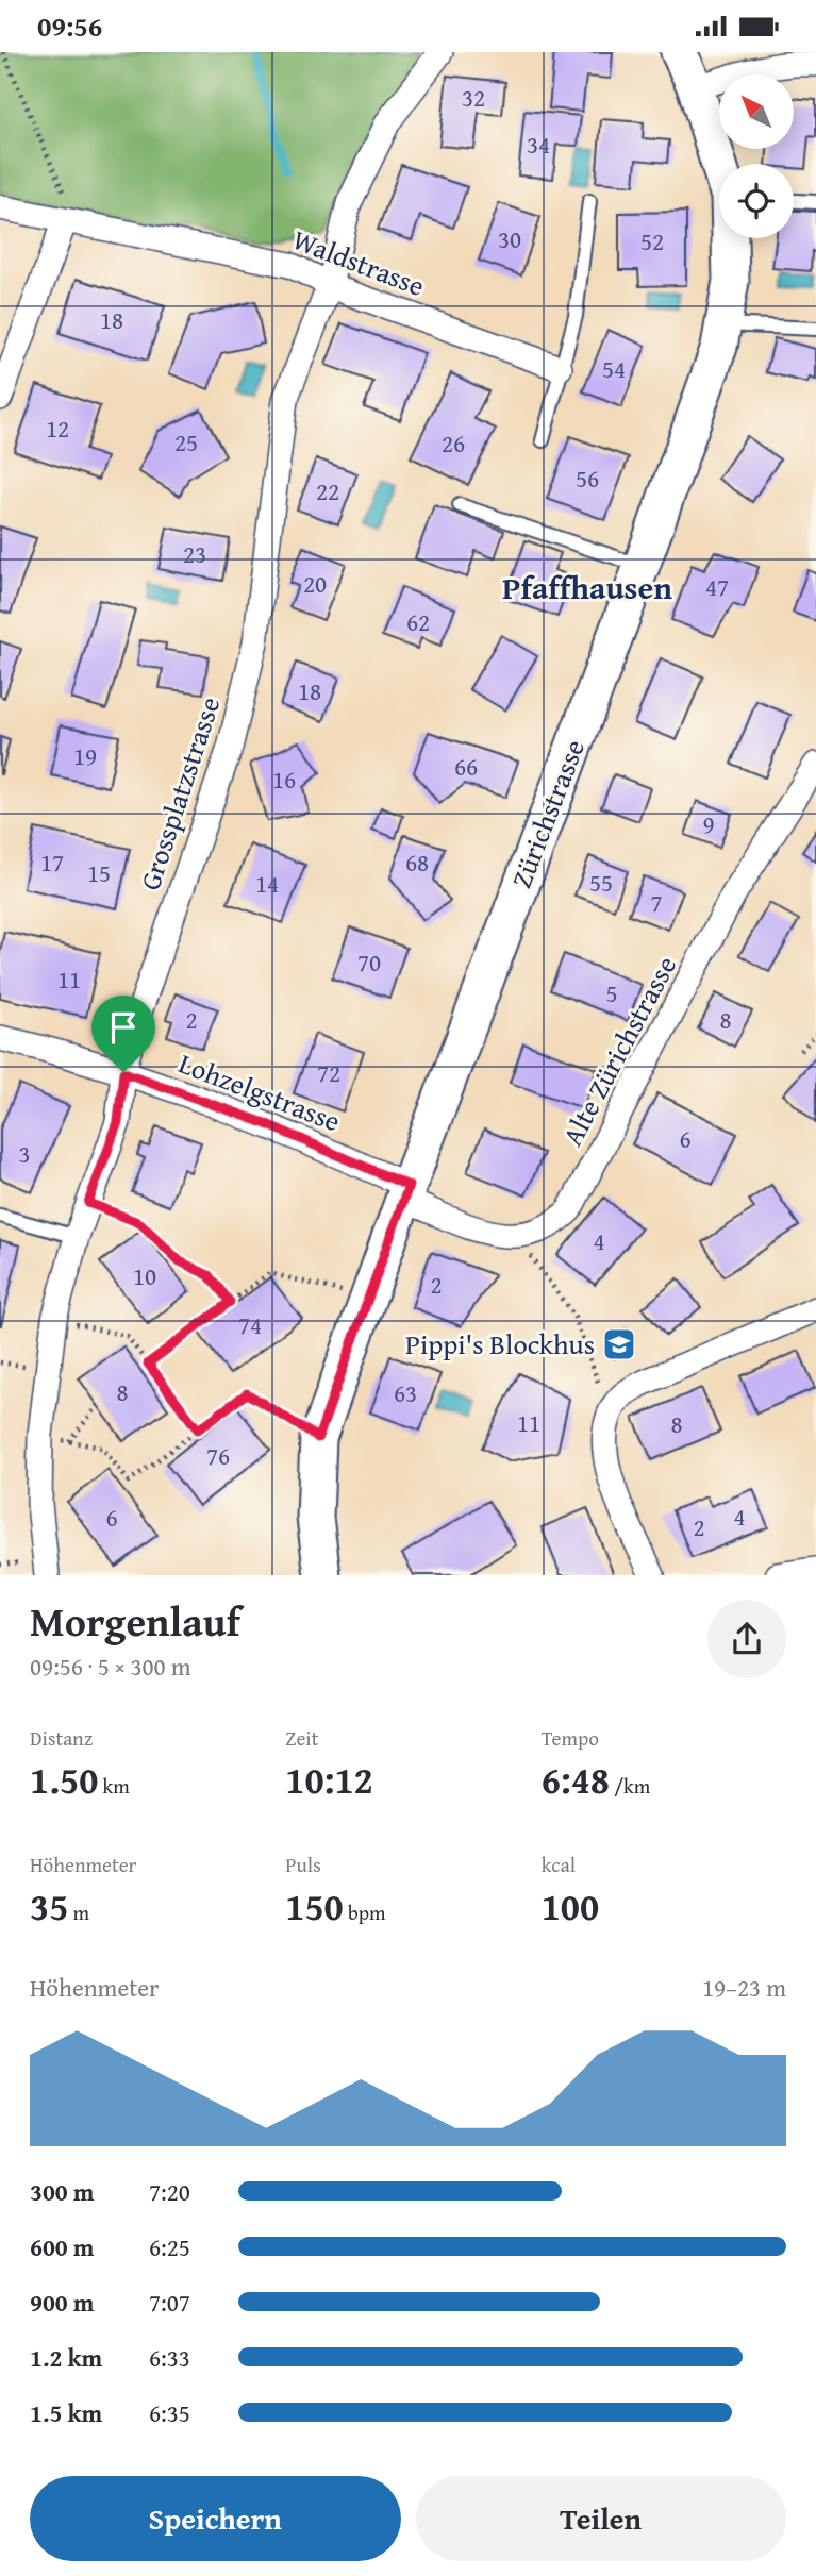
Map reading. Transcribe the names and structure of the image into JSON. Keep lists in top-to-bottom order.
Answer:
{
  "streets": {
    "street": [
      "Waldstrasse",
      "Grossplatzstrasse",
      "Zürichstrasse",
      "Alte Zürichstrasse",
      "Lohzelgstrasse"
    ]
  },
  "crossings": [
    ["Waldstrasse", "Grossplatzstrasse"],
    ["Grossplatzstrasse", "Lohzelgstrasse"],
    ["Zürichstrasse", "Lohzelgstrasse"]
  ],
  "districts": ["Pfaffhausen"],
  "places": {
    "school or university": ["Pippi's Blockhus"]
  },
  "house_numbers": [
    "32",
    "34",
    "30",
    "52",
    "18",
    "54",
    "12",
    "25",
    "26",
    "56",
    "22",
    "23",
    "20",
    "47",
    "62",
    "18",
    "19",
    "66",
    "16",
    "9",
    "17",
    "68",
    "15",
    "55",
    "14",
    "7",
    "70",
    "11",
    "5",
    "2",
    "8",
    "72",
    "6",
    "3",
    "4",
    "10",
    "2",
    "74",
    "8",
    "63",
    "11",
    "8",
    "76",
    "4",
    "6",
    "2"
  ],
  "north": "top left",
  "page": {
    "status": "09:56",
    "heading": ["Morgenlauf", "09:56 · 5 × 300 m"],
    "stats": [
      ["Distanz", "1.50 km"],
      ["Zeit", "10:12"],
      ["Tempo", "6:48 /km"],
      ["Höhenmeter", "35 m"],
      ["Puls", "150 bpm"],
      ["kcal", "100"]
    ],
    "chart": ["Höhenmeter", "19–23 m"],
    "list": [
      {
        "name": "300 m",
        "note": "7:20"
      },
      {
        "name": "600 m",
        "note": "6:25"
      },
      {
        "name": "900 m",
        "note": "7:07"
      },
      {
        "name": "1.2 km",
        "note": "6:33"
      },
      {
        "name": "1.5 km",
        "note": "6:35"
      }
    ],
    "buttons": ["Speichern", "Teilen"]
  }
}
